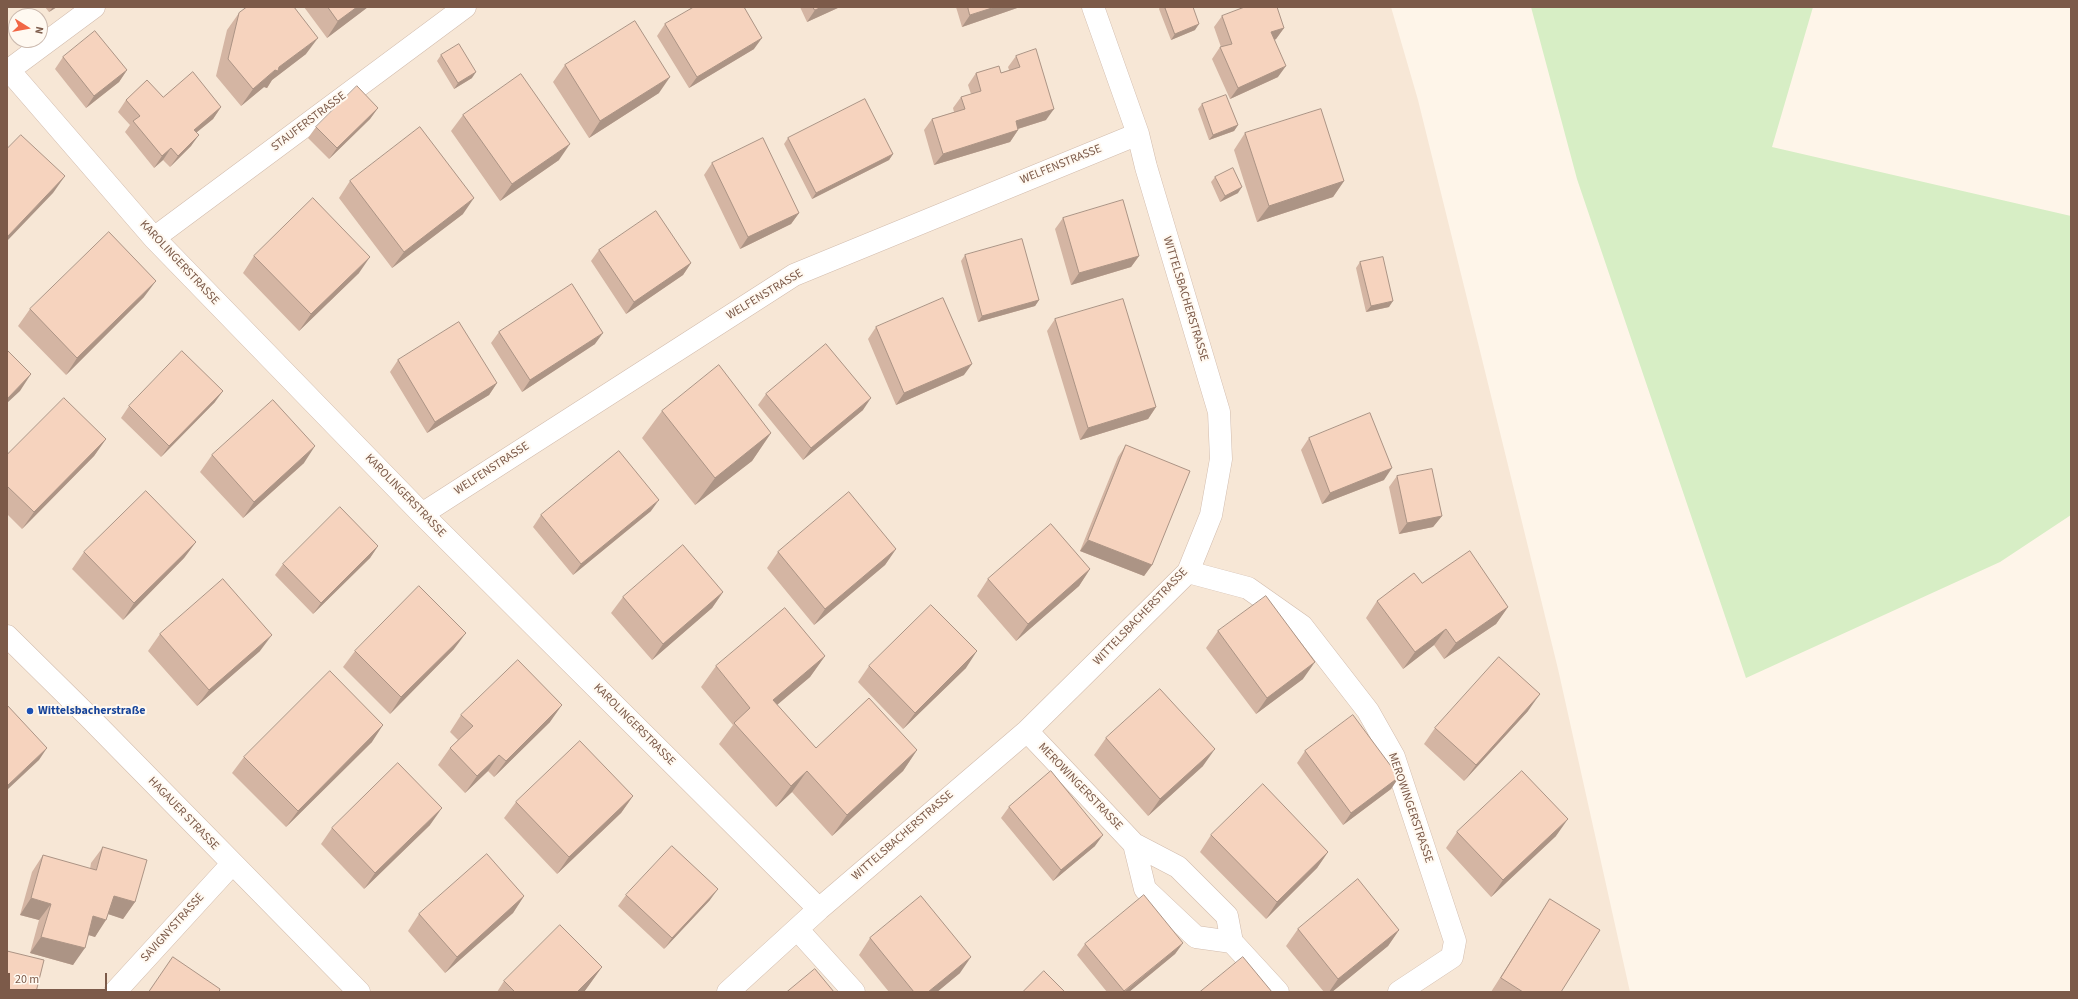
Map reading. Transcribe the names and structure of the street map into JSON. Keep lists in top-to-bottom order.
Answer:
{
  "streets": {
    "street": [
      "STAUFERSTRASSE",
      "WELFENSTRASSE",
      "KAROLINGERSTRASSE",
      "WITTELSBACHERSTRASSE",
      "MEROWINGERSTRASSE",
      "HAGAUER STRASSE",
      "SAVIGNYSTRASSE"
    ]
  },
  "crossings": [
    ["STAUFERSTRASSE", "KAROLINGERSTRASSE"],
    ["WELFENSTRASSE", "KAROLINGERSTRASSE"],
    ["WELFENSTRASSE", "WITTELSBACHERSTRASSE"],
    ["KAROLINGERSTRASSE", "WITTELSBACHERSTRASSE"],
    ["WITTELSBACHERSTRASSE", "MEROWINGERSTRASSE"],
    ["HAGAUER STRASSE", "SAVIGNYSTRASSE"]
  ],
  "places": ["Wittelsbacherstraße"],
  "scale_bar": "20 m",
  "north": "right"
}
